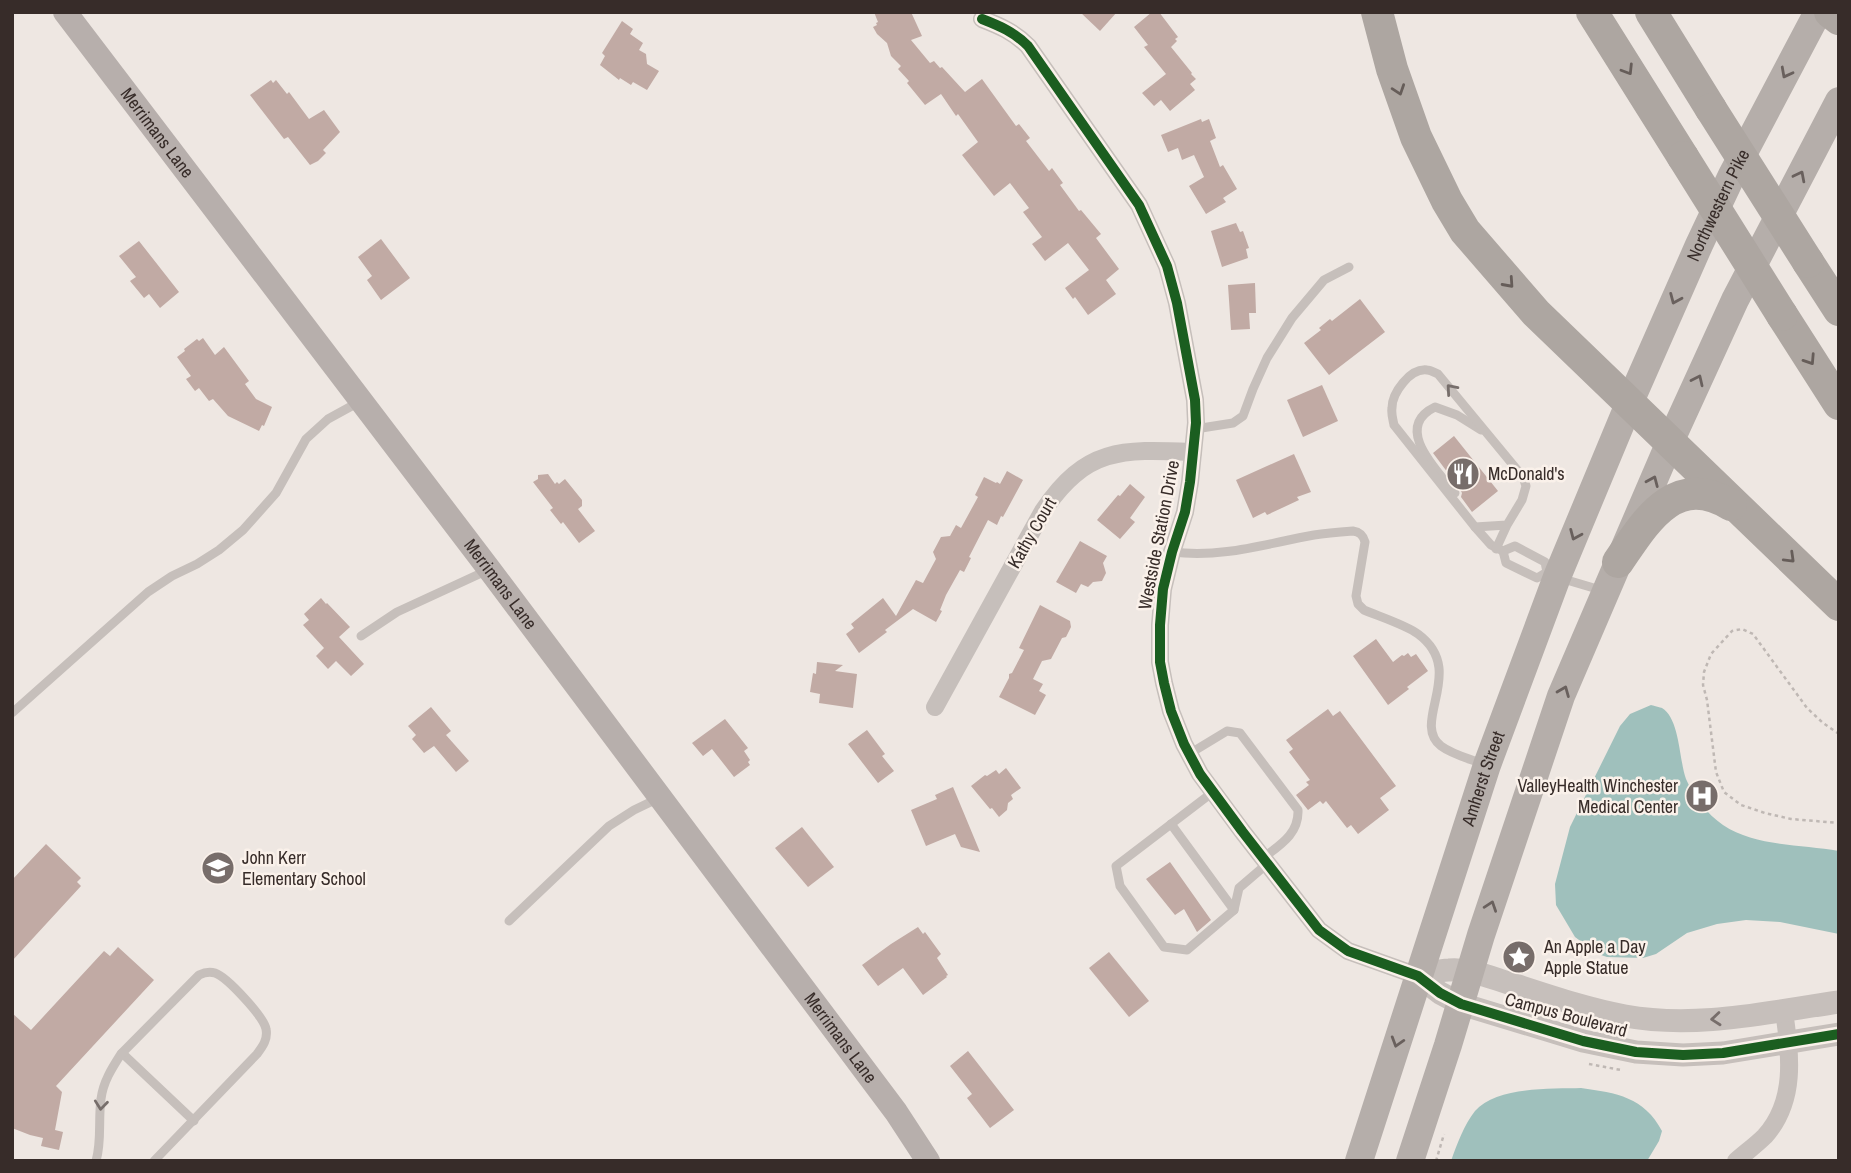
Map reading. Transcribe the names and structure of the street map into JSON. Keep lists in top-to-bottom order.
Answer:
{
  "streets": {
    "main road": ["Merrimans Lane", "Northwestern Pike", "Amherst Street"],
    "street": ["Kathy Court", "Westside Station Drive", "Campus Boulevard"]
  },
  "crossings": [
    ["Northwestern Pike", "Amherst Street"],
    ["Kathy Court", "Westside Station Drive"],
    ["Westside Station Drive", "Amherst Street"],
    ["Westside Station Drive", "Campus Boulevard"],
    ["Amherst Street", "Campus Boulevard"]
  ],
  "places": {
    "restaurant": ["McDonald's"],
    "hospital": ["ValleyHealth Winchester Medical Center"],
    "school or university": ["John Kerr Elementary School"],
    "place": ["An Apple a Day Apple Statue"]
  }
}
